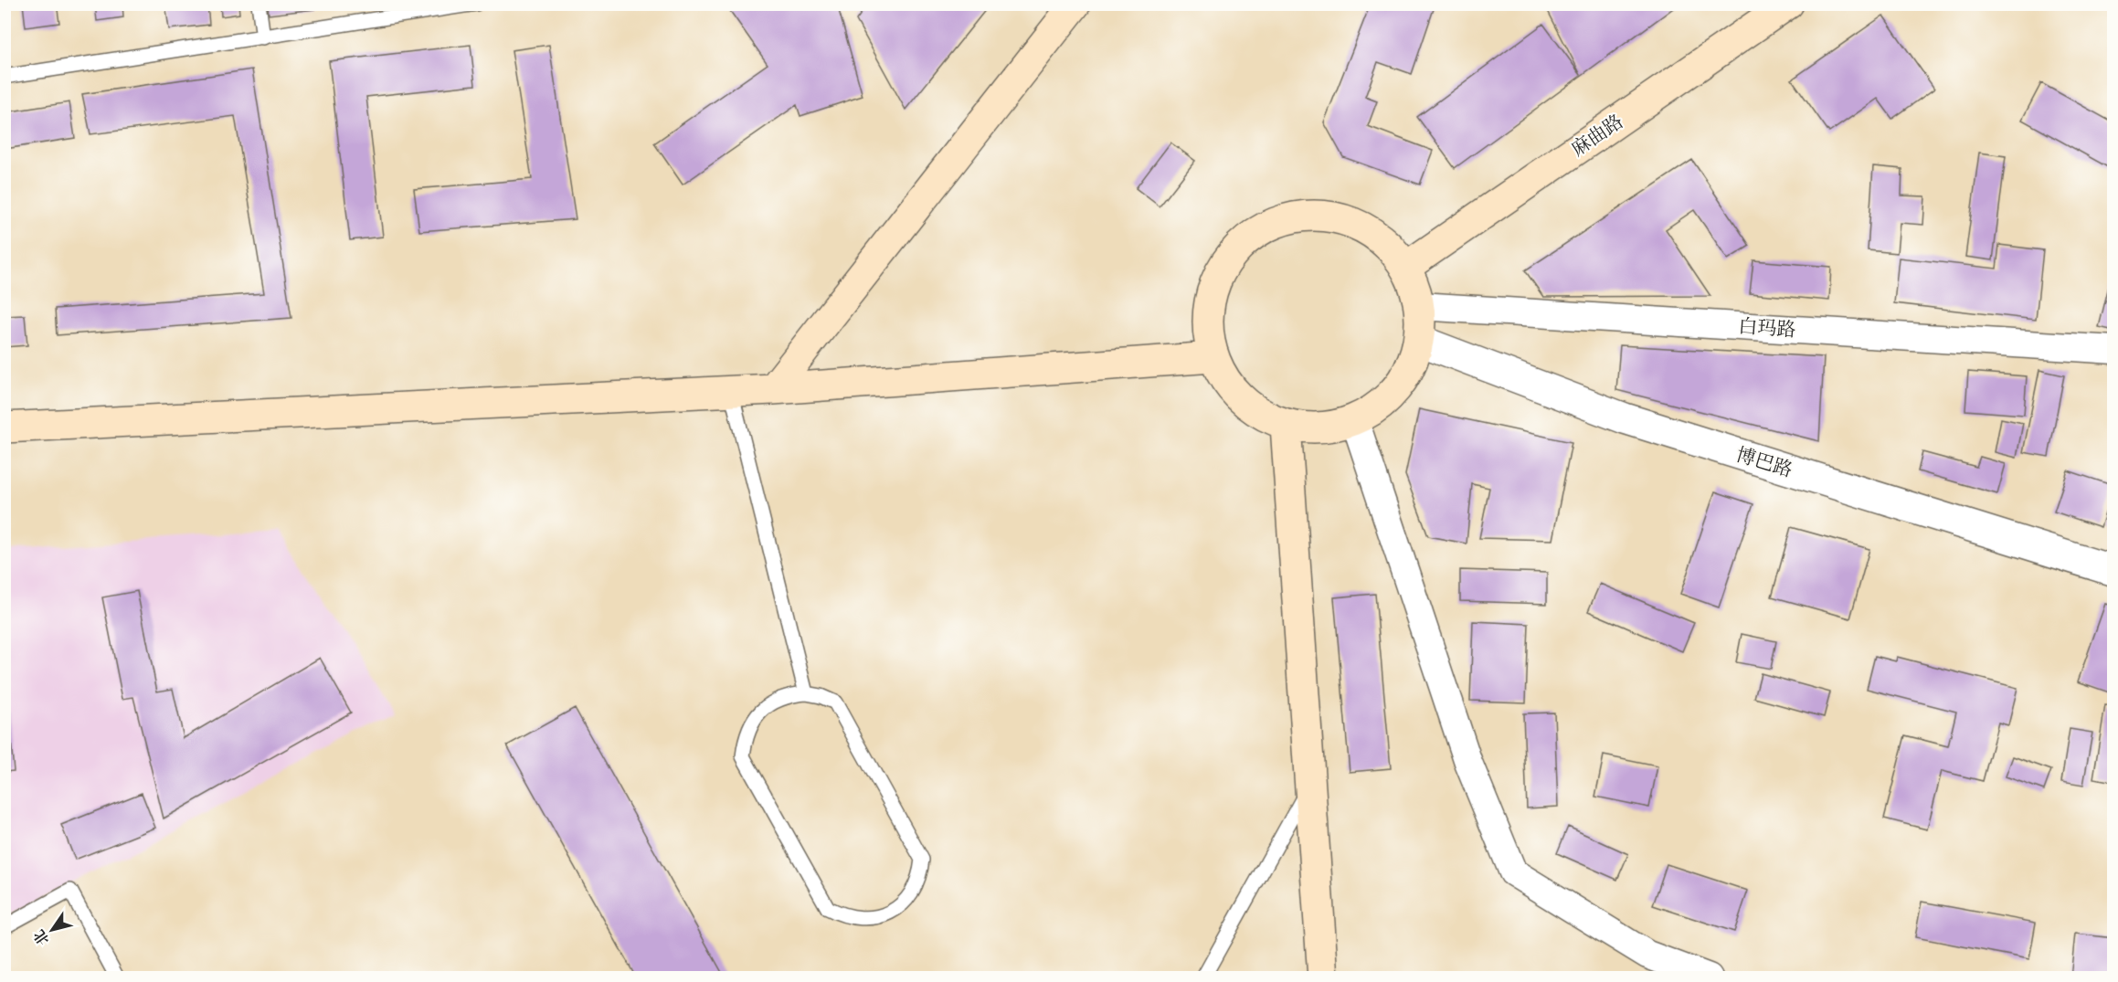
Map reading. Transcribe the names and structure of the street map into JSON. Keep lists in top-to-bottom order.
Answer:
{
  "streets": {
    "main road": ["麻曲路"],
    "street": ["白玛路", "博巴路"]
  },
  "north": "bottom left"
}
